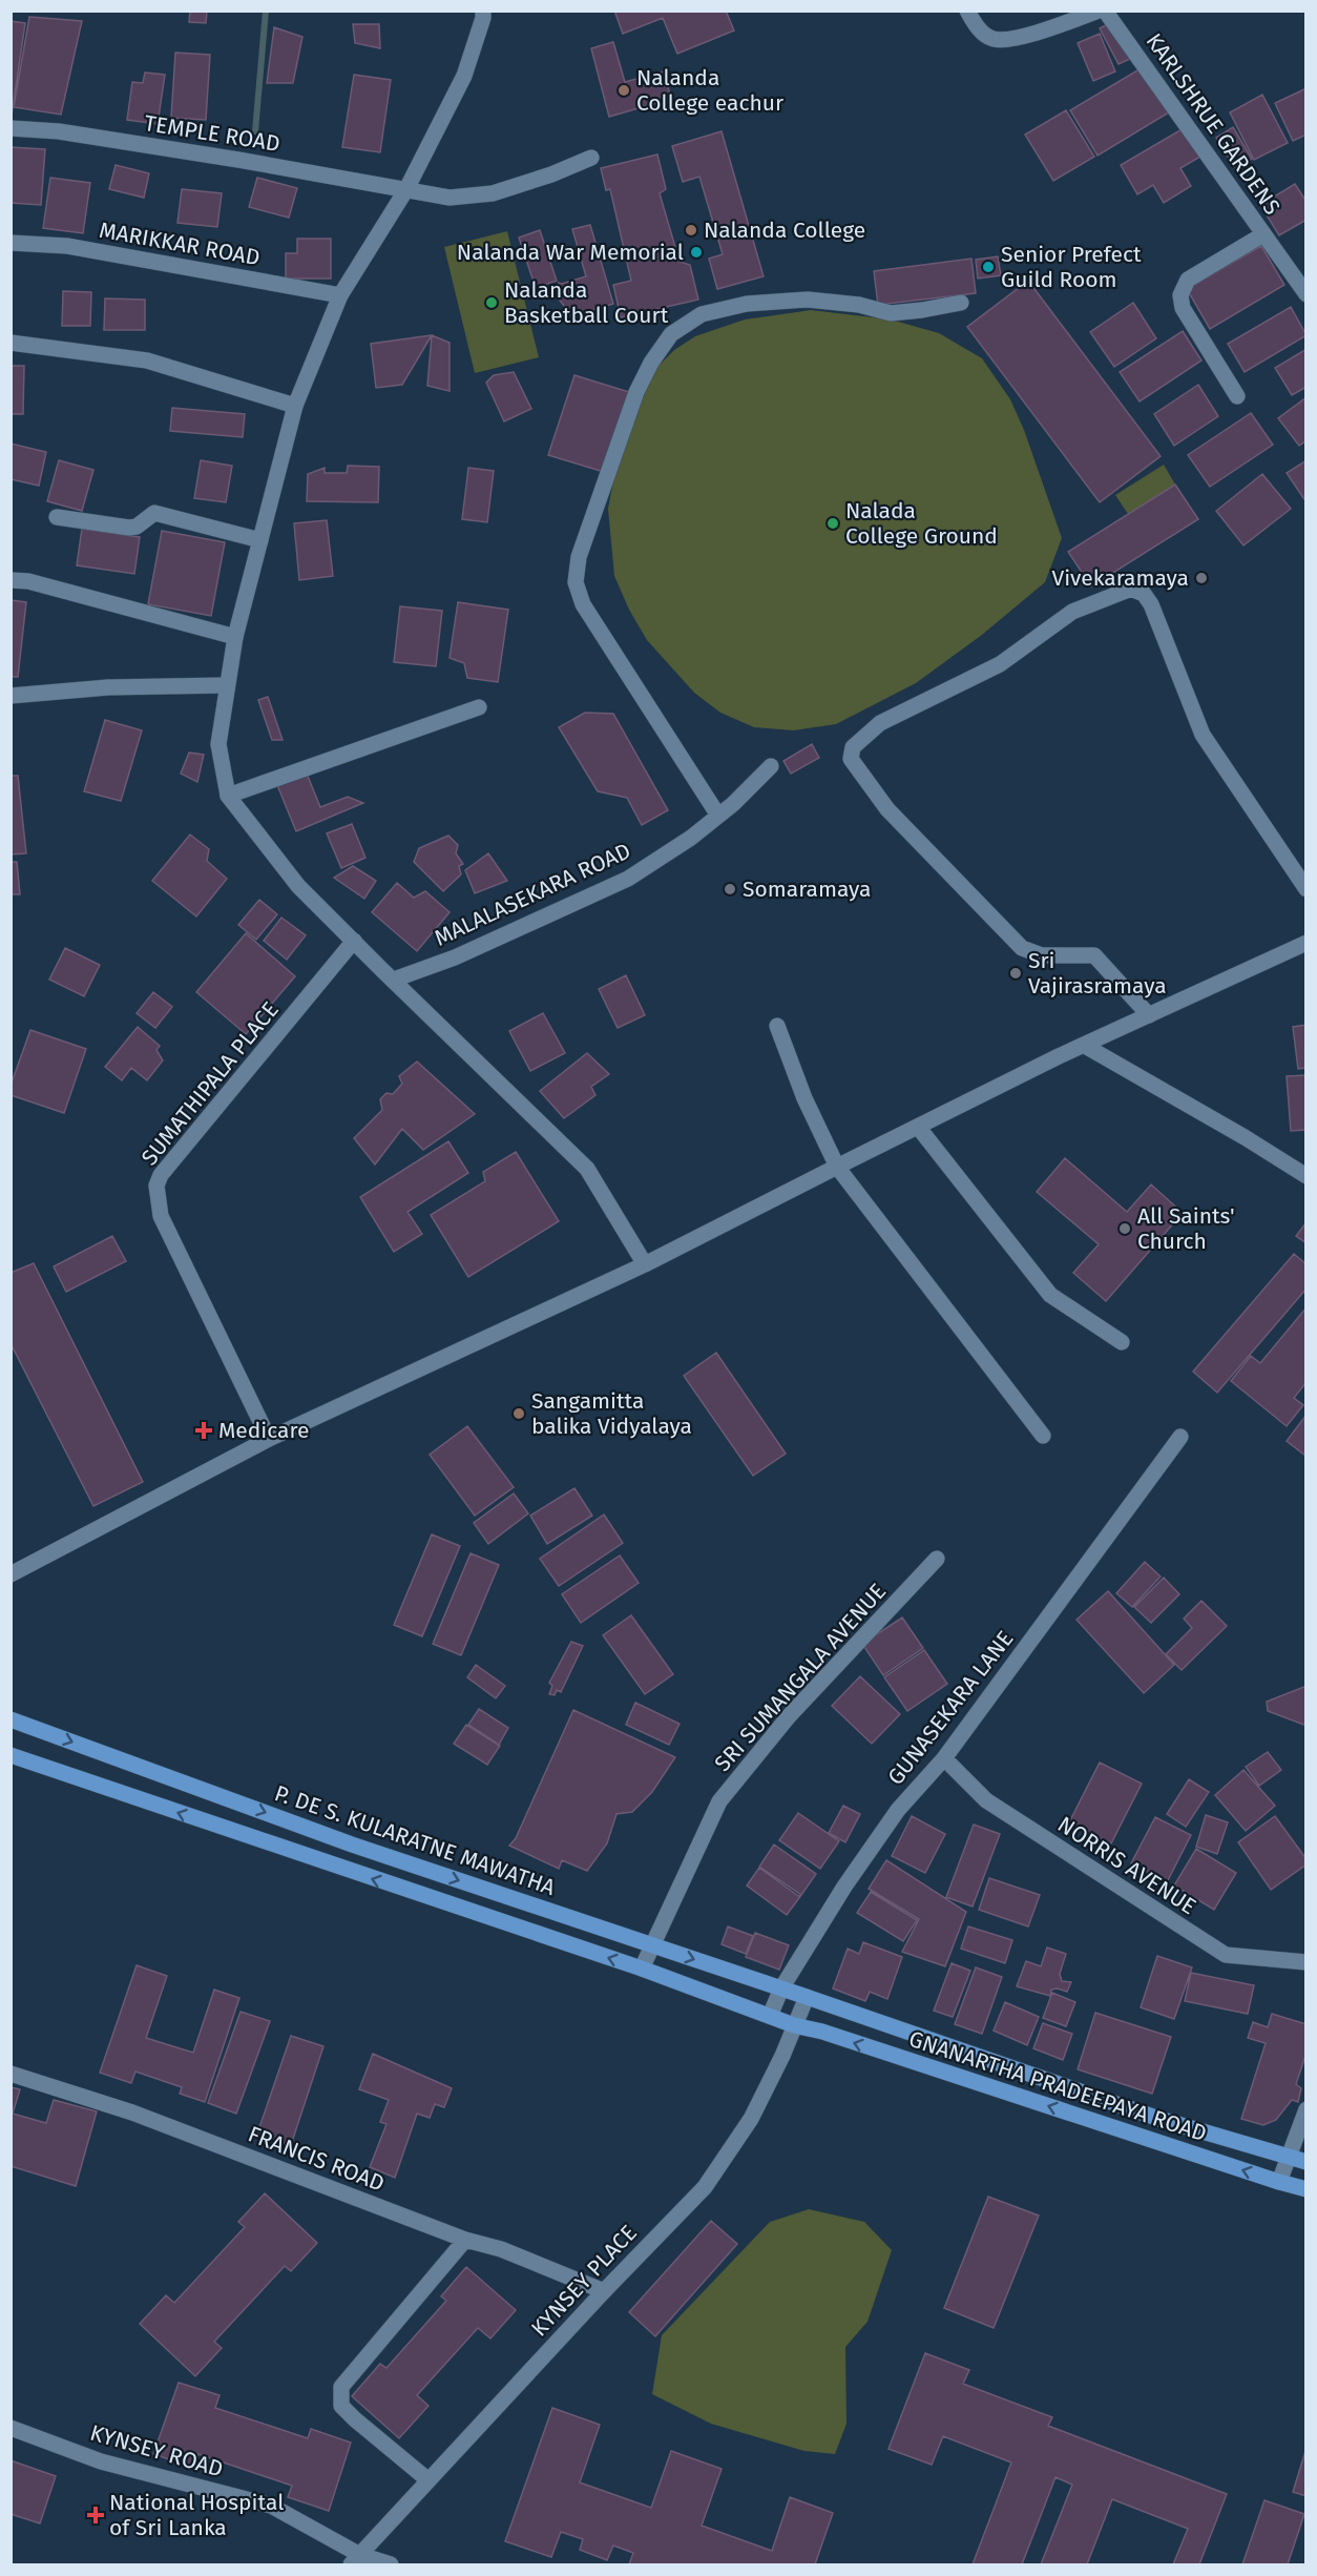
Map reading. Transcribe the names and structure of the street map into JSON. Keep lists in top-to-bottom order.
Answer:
{
  "streets": {
    "main road": ["P. DE S. KULARATNE MAWATHA", "GNANARTHA PRADEEPAYA ROAD"],
    "street": [
      "KARLSHRUE GARDENS",
      "TEMPLE ROAD",
      "MARIKKAR ROAD",
      "MALALASEKARA ROAD",
      "SUMATHIPALA PLACE",
      "SRI SUMANGALA AVENUE",
      "GUNASEKARA LANE",
      "NORRIS AVENUE",
      "FRANCIS ROAD",
      "KYNSEY PLACE",
      "KYNSEY ROAD"
    ]
  },
  "crossings": [
    ["SRI SUMANGALA AVENUE", "P. DE S. KULARATNE MAWATHA"],
    ["GUNASEKARA LANE", "P. DE S. KULARATNE MAWATHA"],
    ["GUNASEKARA LANE", "NORRIS AVENUE"],
    ["P. DE S. KULARATNE MAWATHA", "GNANARTHA PRADEEPAYA ROAD"],
    ["P. DE S. KULARATNE MAWATHA", "KYNSEY PLACE"],
    ["GNANARTHA PRADEEPAYA ROAD", "KYNSEY PLACE"],
    ["FRANCIS ROAD", "KYNSEY PLACE"],
    ["KYNSEY PLACE", "KYNSEY ROAD"]
  ],
  "places": {
    "other": [
      "Nalanda College eachur",
      "Nalanda College",
      "Nalanda War Memorial",
      "Senior Prefect Guild Room",
      "Nalanda Basketball Court",
      "Nalada College Ground",
      "Vivekaramaya",
      "Somaramaya",
      "Sri Vajirasramaya",
      "All Saints' Church",
      "Sangamitta balika Vidyalaya"
    ],
    "health": ["Medicare", "National Hospital of Sri Lanka"]
  }
}
